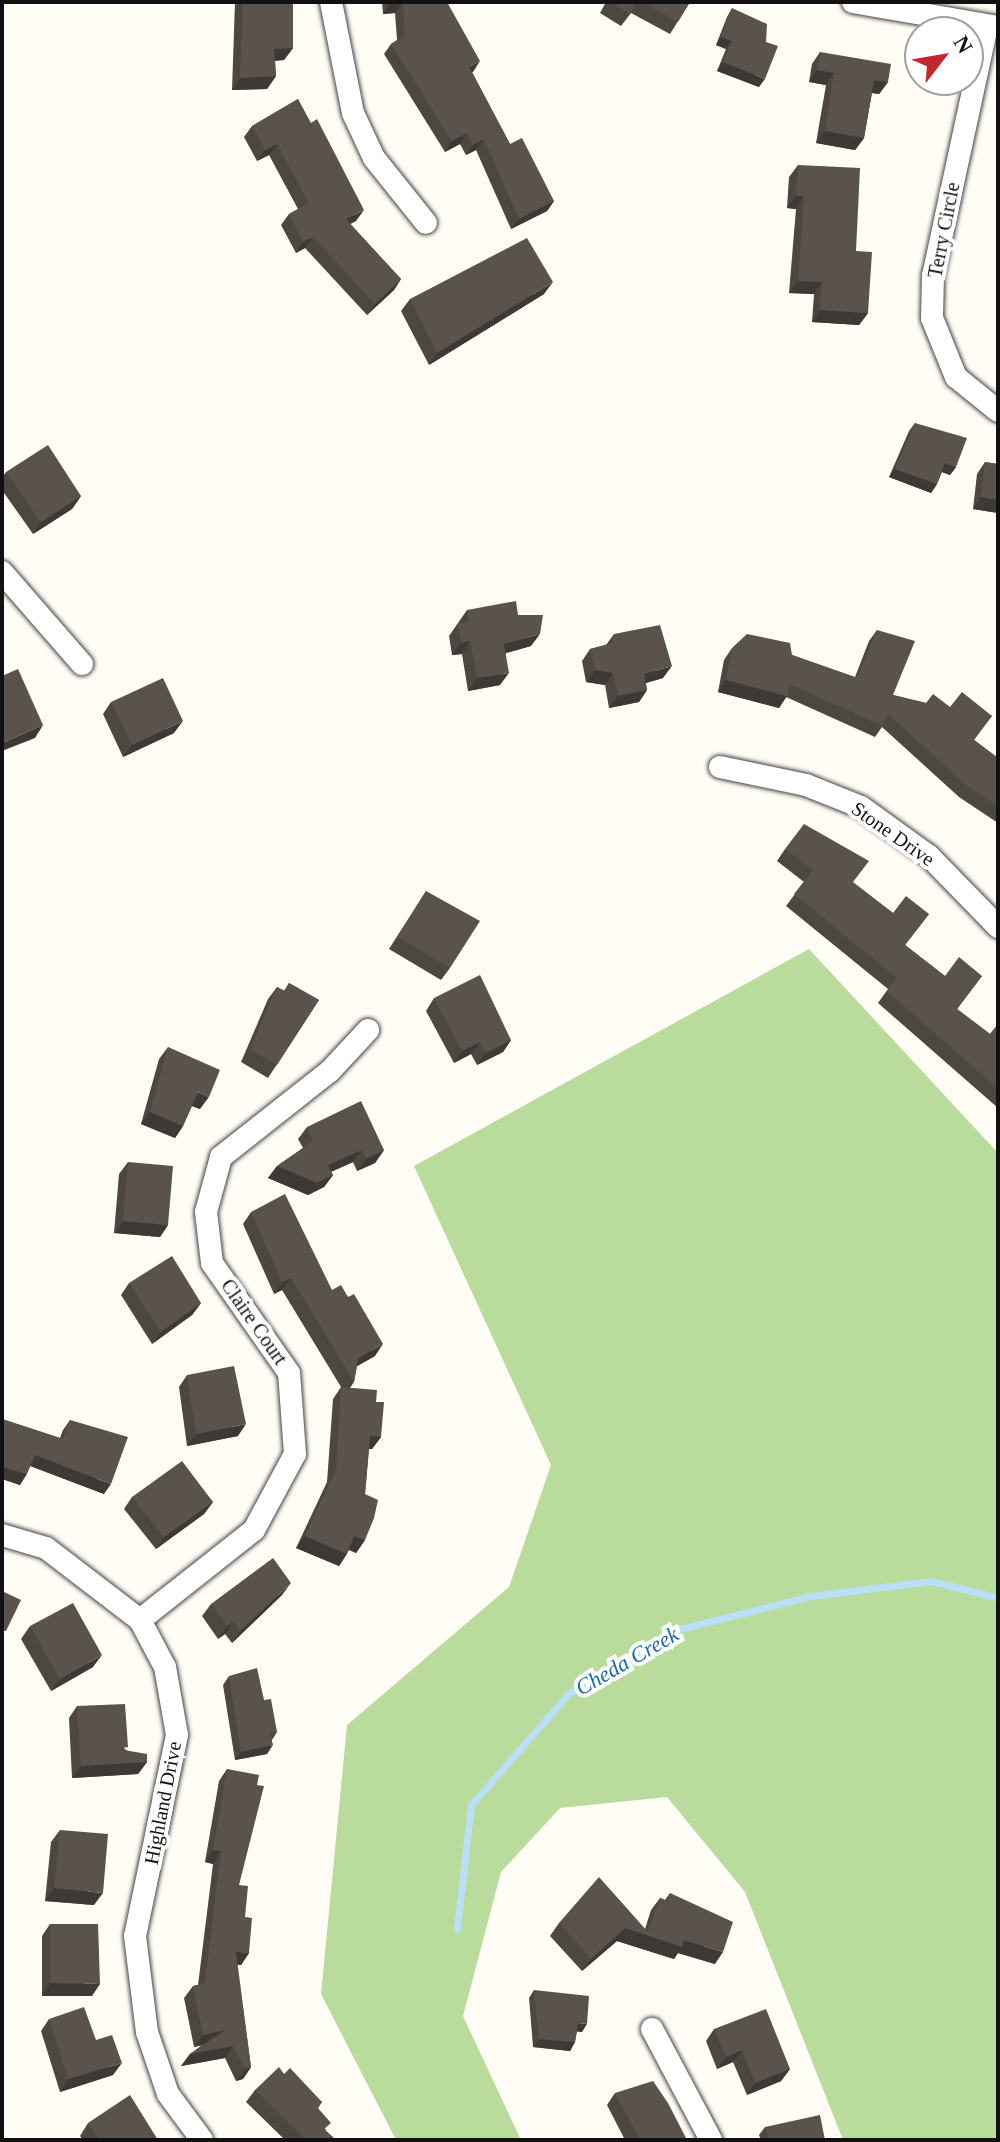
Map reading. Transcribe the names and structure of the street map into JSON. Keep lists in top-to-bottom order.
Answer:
{
  "streets": {
    "street": [
      "Terry Circle",
      "Stone Drive",
      "Claire Court",
      "Highland Drive"
    ]
  },
  "crossings": [
    ["Claire Court", "Highland Drive"]
  ],
  "water": ["Cheda Creek"],
  "north": "top right"
}
